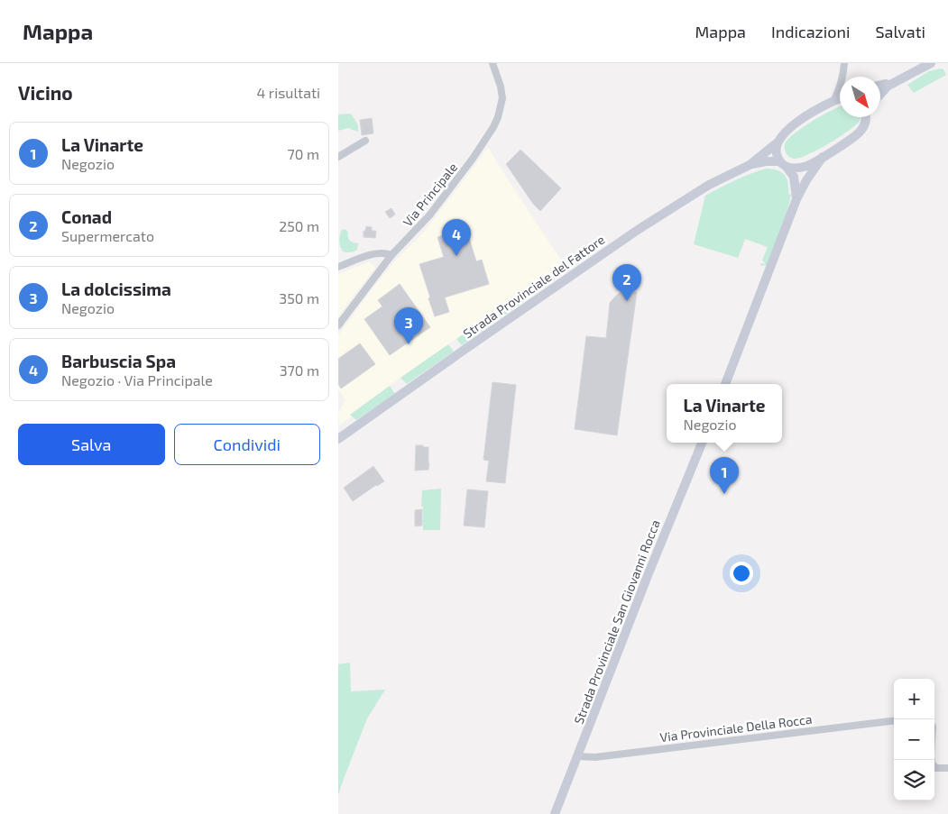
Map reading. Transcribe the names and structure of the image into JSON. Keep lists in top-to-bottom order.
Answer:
{
  "streets": {
    "main road": ["Strada Provinciale del Fattore", "Strada Provinciale San Giovanni Rocca"],
    "street": ["Via Principale", "Via Provinciale Della Rocca"]
  },
  "crossings": [
    ["Strada Provinciale San Giovanni Rocca", "Via Provinciale Della Rocca"]
  ],
  "north": "bottom right",
  "page": {
    "header": "Mappa",
    "nav": ["Mappa", "Indicazioni", "Salvati"],
    "heading": ["Vicino", "4 risultati"],
    "list": [
      {
        "mark": "1",
        "name": "La Vinarte",
        "note": "Negozio",
        "value": "70 m"
      },
      {
        "mark": "2",
        "name": "Conad",
        "note": "Supermercato",
        "value": "250 m"
      },
      {
        "mark": "3",
        "name": "La dolcissima",
        "note": "Negozio",
        "value": "350 m"
      },
      {
        "mark": "4",
        "name": "Barbuscia Spa",
        "note": "Negozio · Via Principale",
        "value": "370 m"
      }
    ],
    "pins": [
      "4",
      "2",
      "3",
      "1"
    ],
    "popup": ["La Vinarte", "Negozio"],
    "buttons": ["Salva", "Condividi"],
    "map_buttons": ["+", "−"]
  }
}
